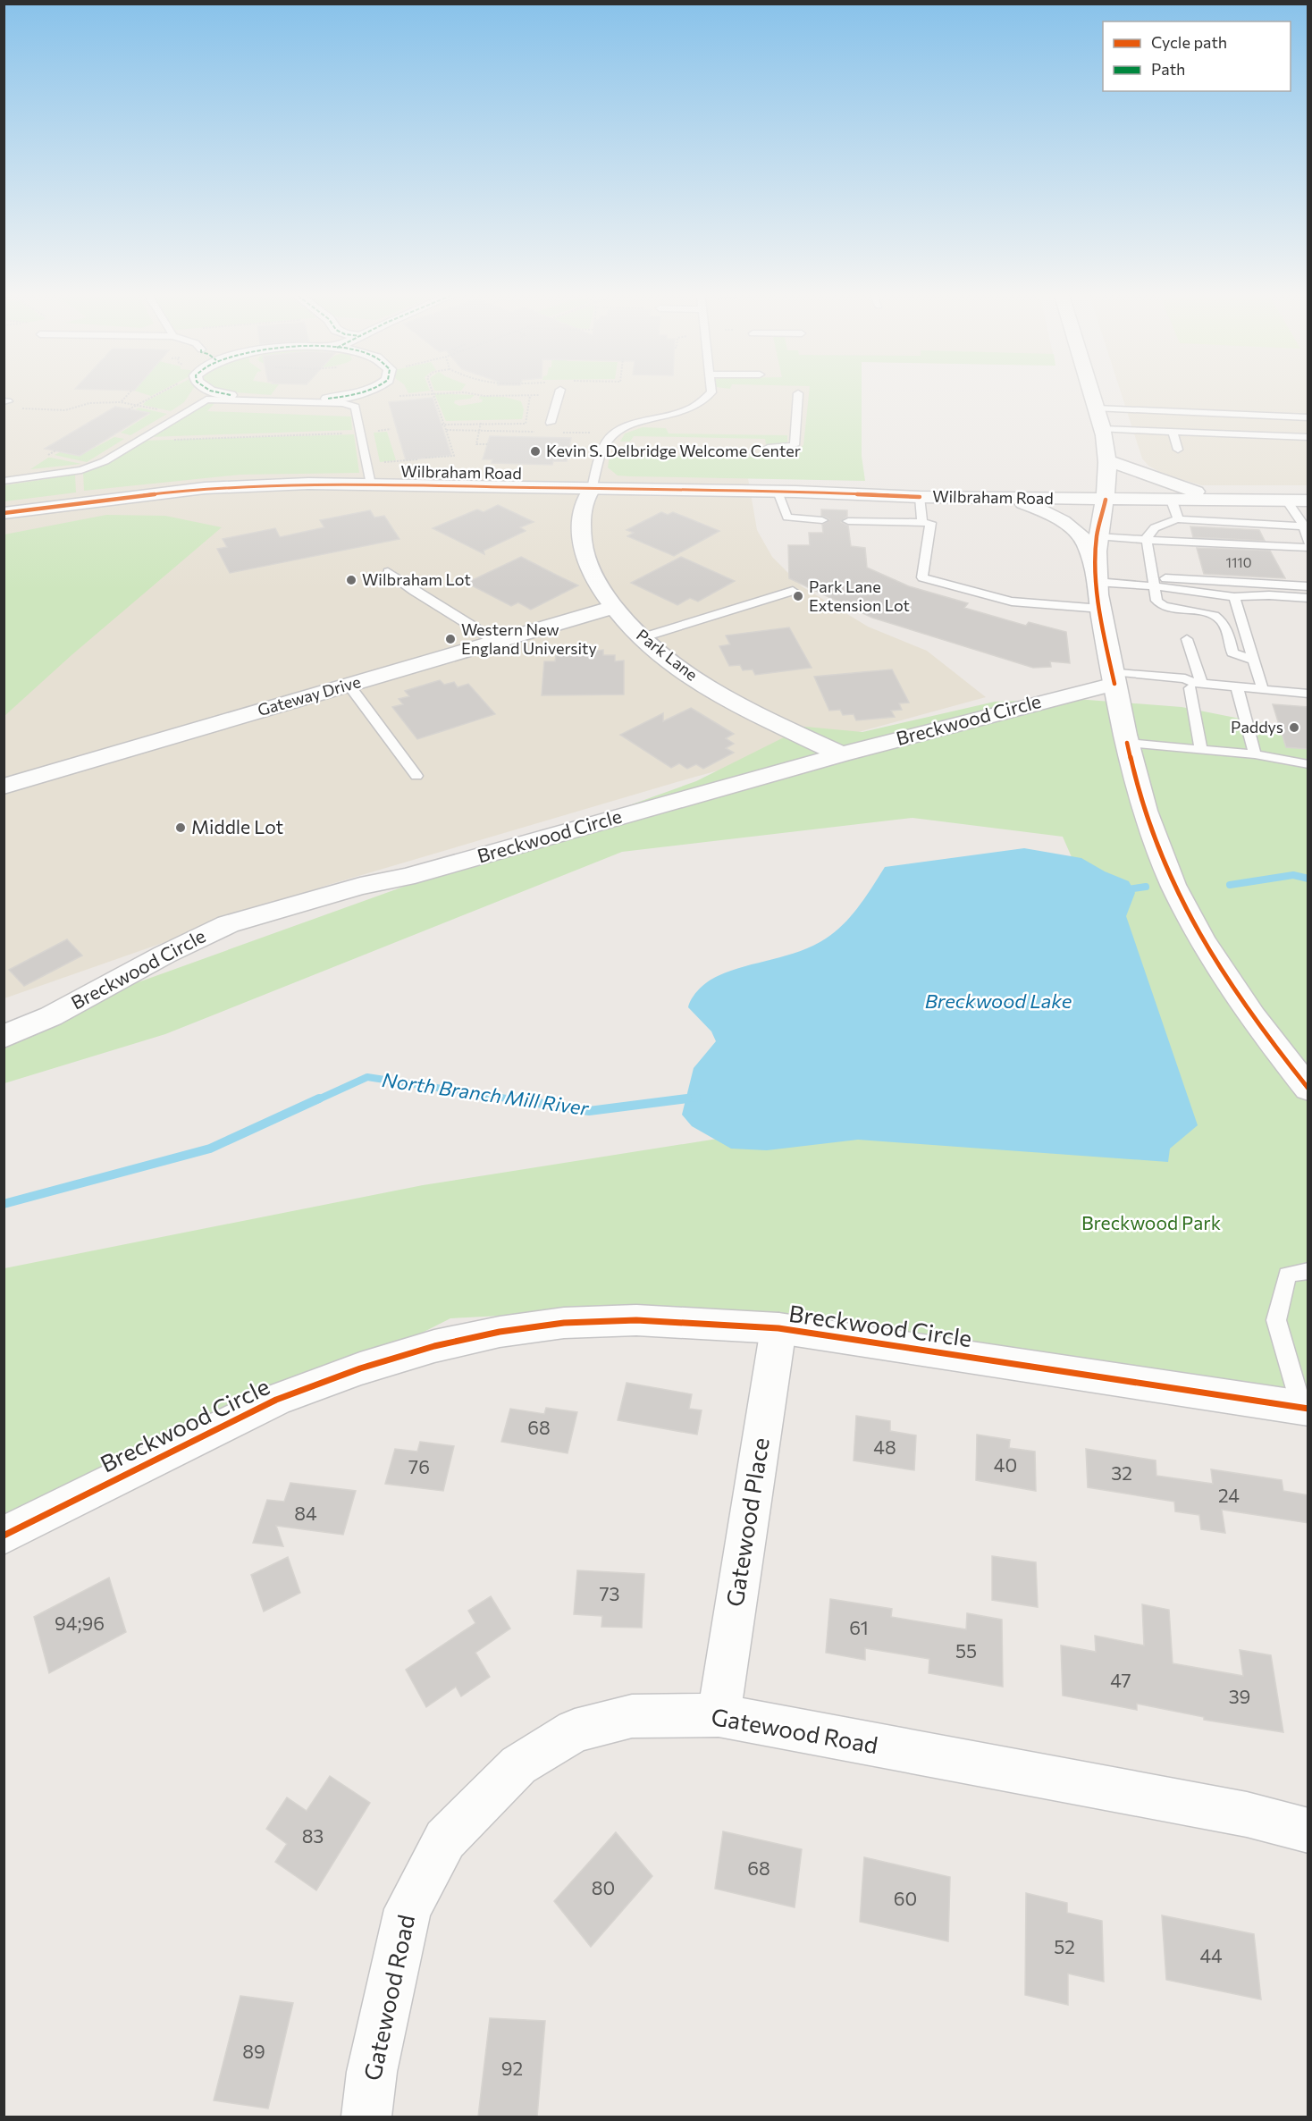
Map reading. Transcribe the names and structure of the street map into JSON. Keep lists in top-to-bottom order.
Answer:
{
  "streets": {
    "street": [
      "Wilbraham Road",
      "Park Lane",
      "Gateway Drive",
      "Breckwood Circle",
      "Gatewood Place",
      "Gatewood Road"
    ]
  },
  "crossings": [
    ["Wilbraham Road", "Park Lane"],
    ["Park Lane", "Gateway Drive"],
    ["Park Lane", "Breckwood Circle"],
    ["Breckwood Circle", "Gatewood Place"],
    ["Gatewood Place", "Gatewood Road"]
  ],
  "water": ["Breckwood Lake", "North Branch Mill River"],
  "parks": ["Breckwood Park"],
  "places": [
    "Kevin S. Delbridge Welcome Center",
    "Wilbraham Lot",
    "Park Lane Extension Lot",
    "Western New England University",
    "Paddys",
    "Middle Lot"
  ],
  "house_numbers": [
    "1110",
    "68",
    "48",
    "40",
    "76",
    "32",
    "24",
    "84",
    "73",
    "94;96",
    "61",
    "55",
    "47",
    "39",
    "83",
    "68",
    "80",
    "60",
    "52",
    "44",
    "89",
    "92"
  ],
  "legend": ["Cycle path", "Path"]
}
